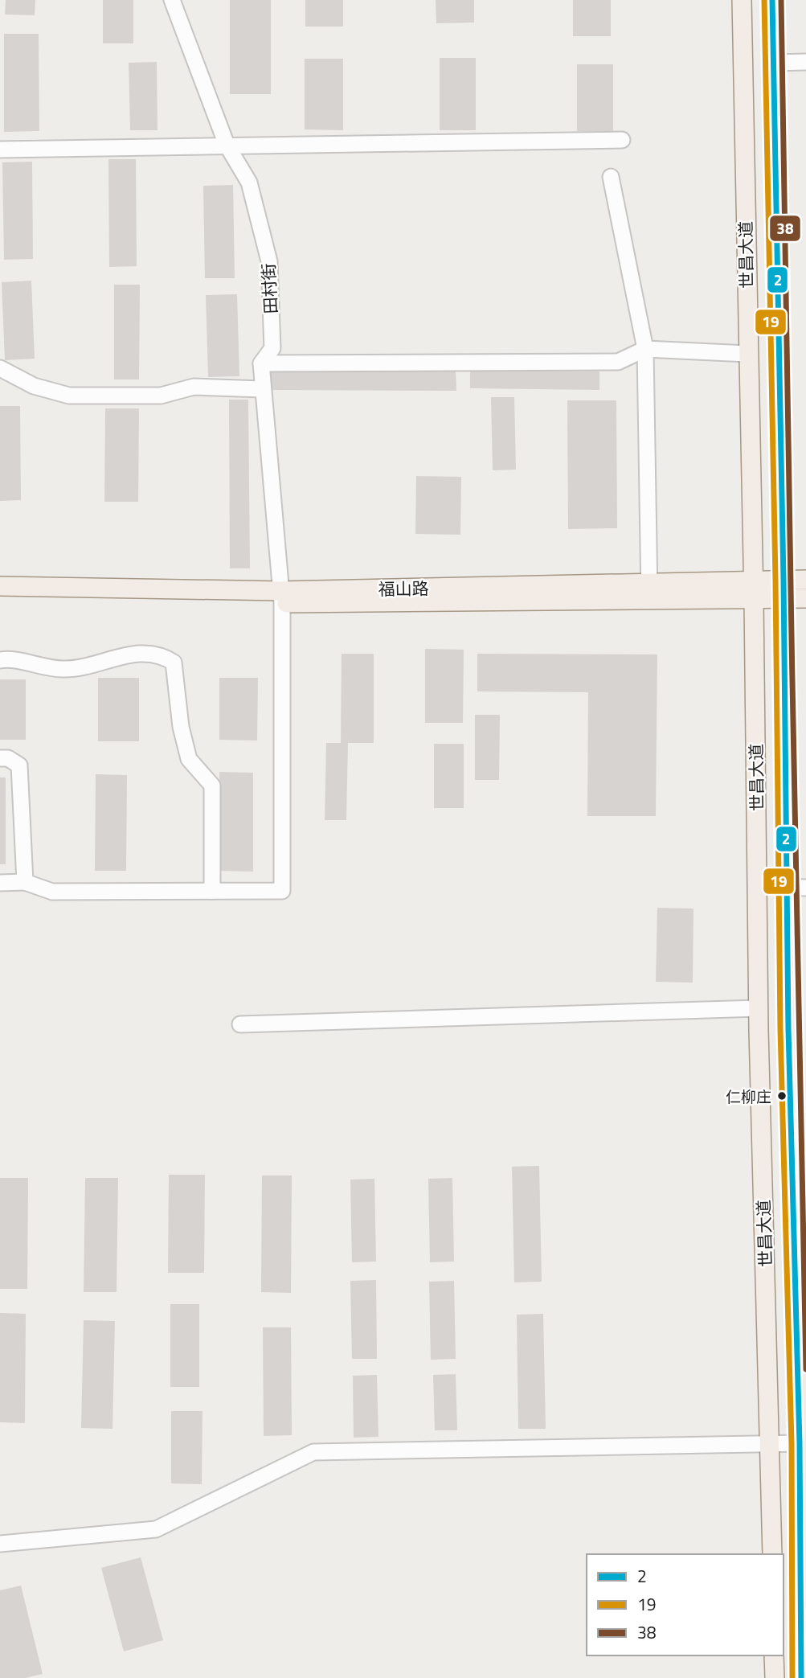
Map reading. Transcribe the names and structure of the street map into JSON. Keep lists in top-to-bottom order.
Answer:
{
  "streets": {
    "main road": ["世昌大道"],
    "street": ["田村街"]
  },
  "places": ["仁柳庄"],
  "lines": ["transit line 2", "transit line 19", "transit line 38"],
  "legend": ["2", "19", "38"]
}
